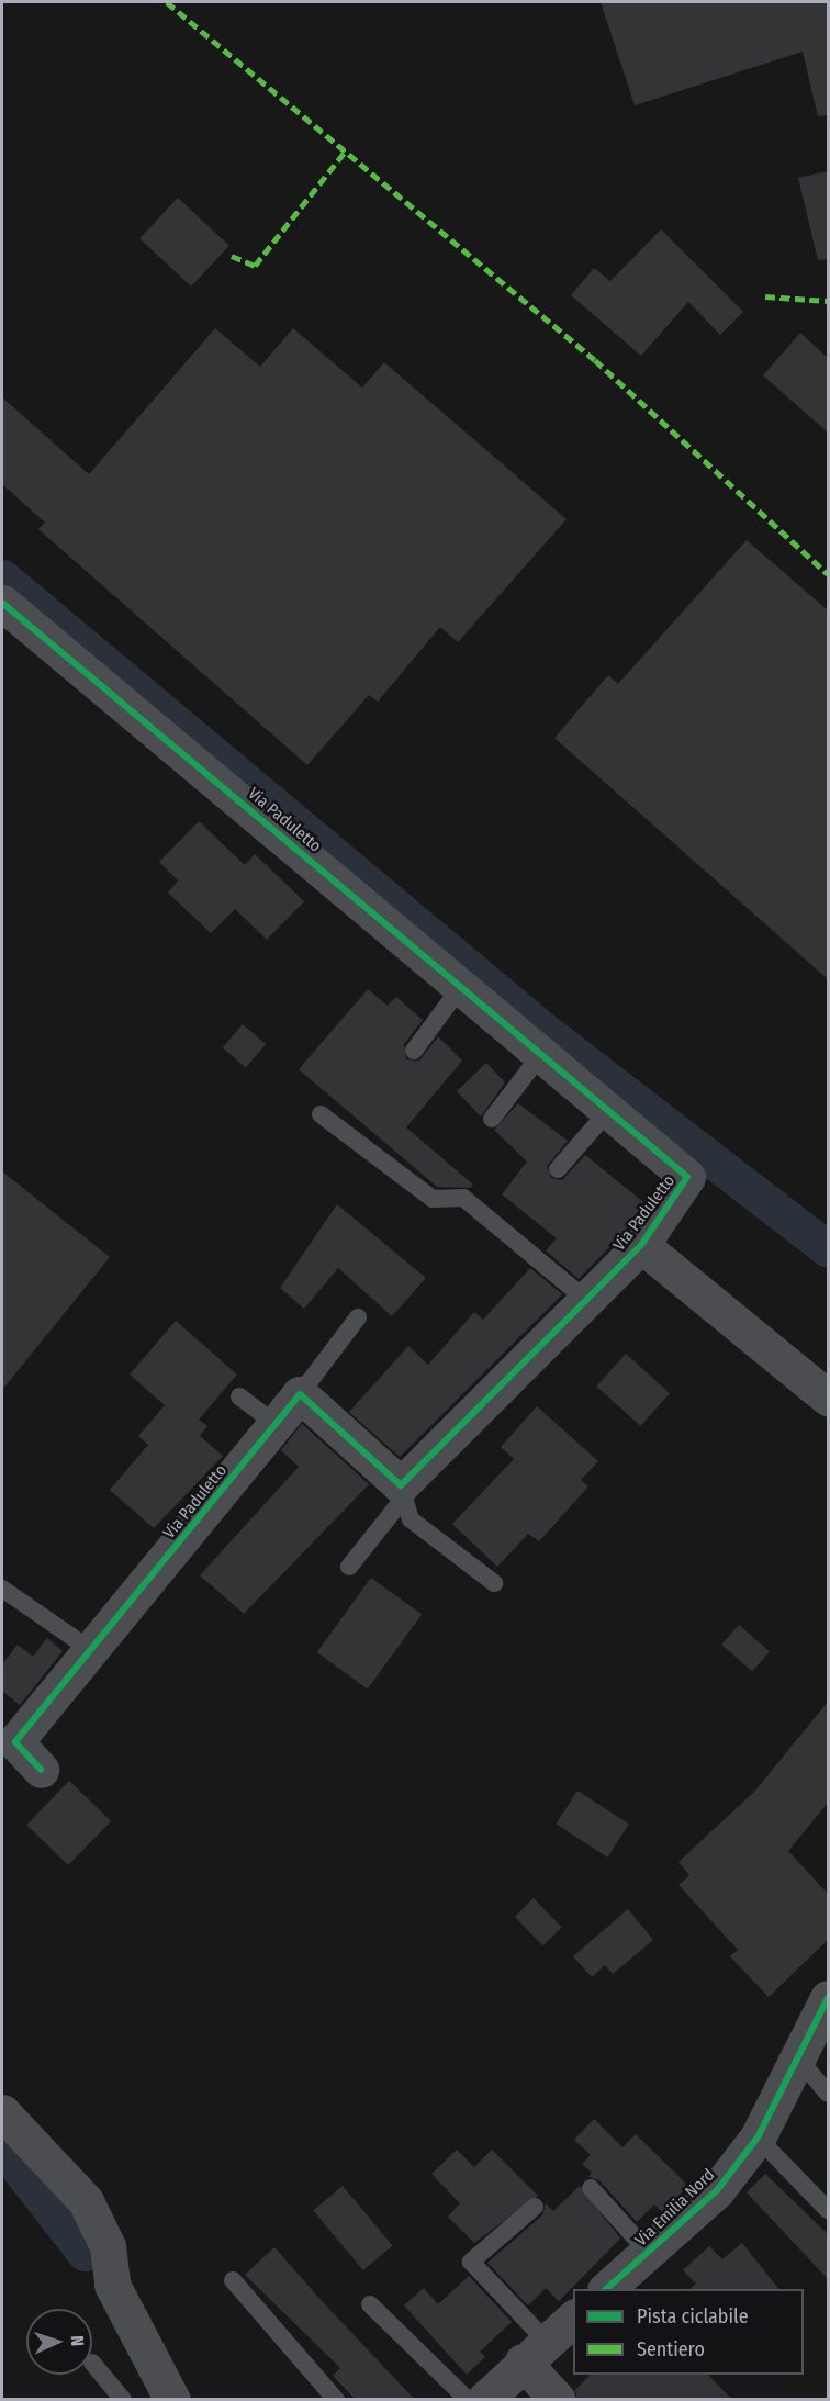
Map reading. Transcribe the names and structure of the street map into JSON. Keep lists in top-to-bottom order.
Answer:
{
  "streets": {
    "street": ["Via Paduletto", "Via Emilia Nord"]
  },
  "legend": ["Pista ciclabile", "Sentiero"],
  "north": "right"
}
